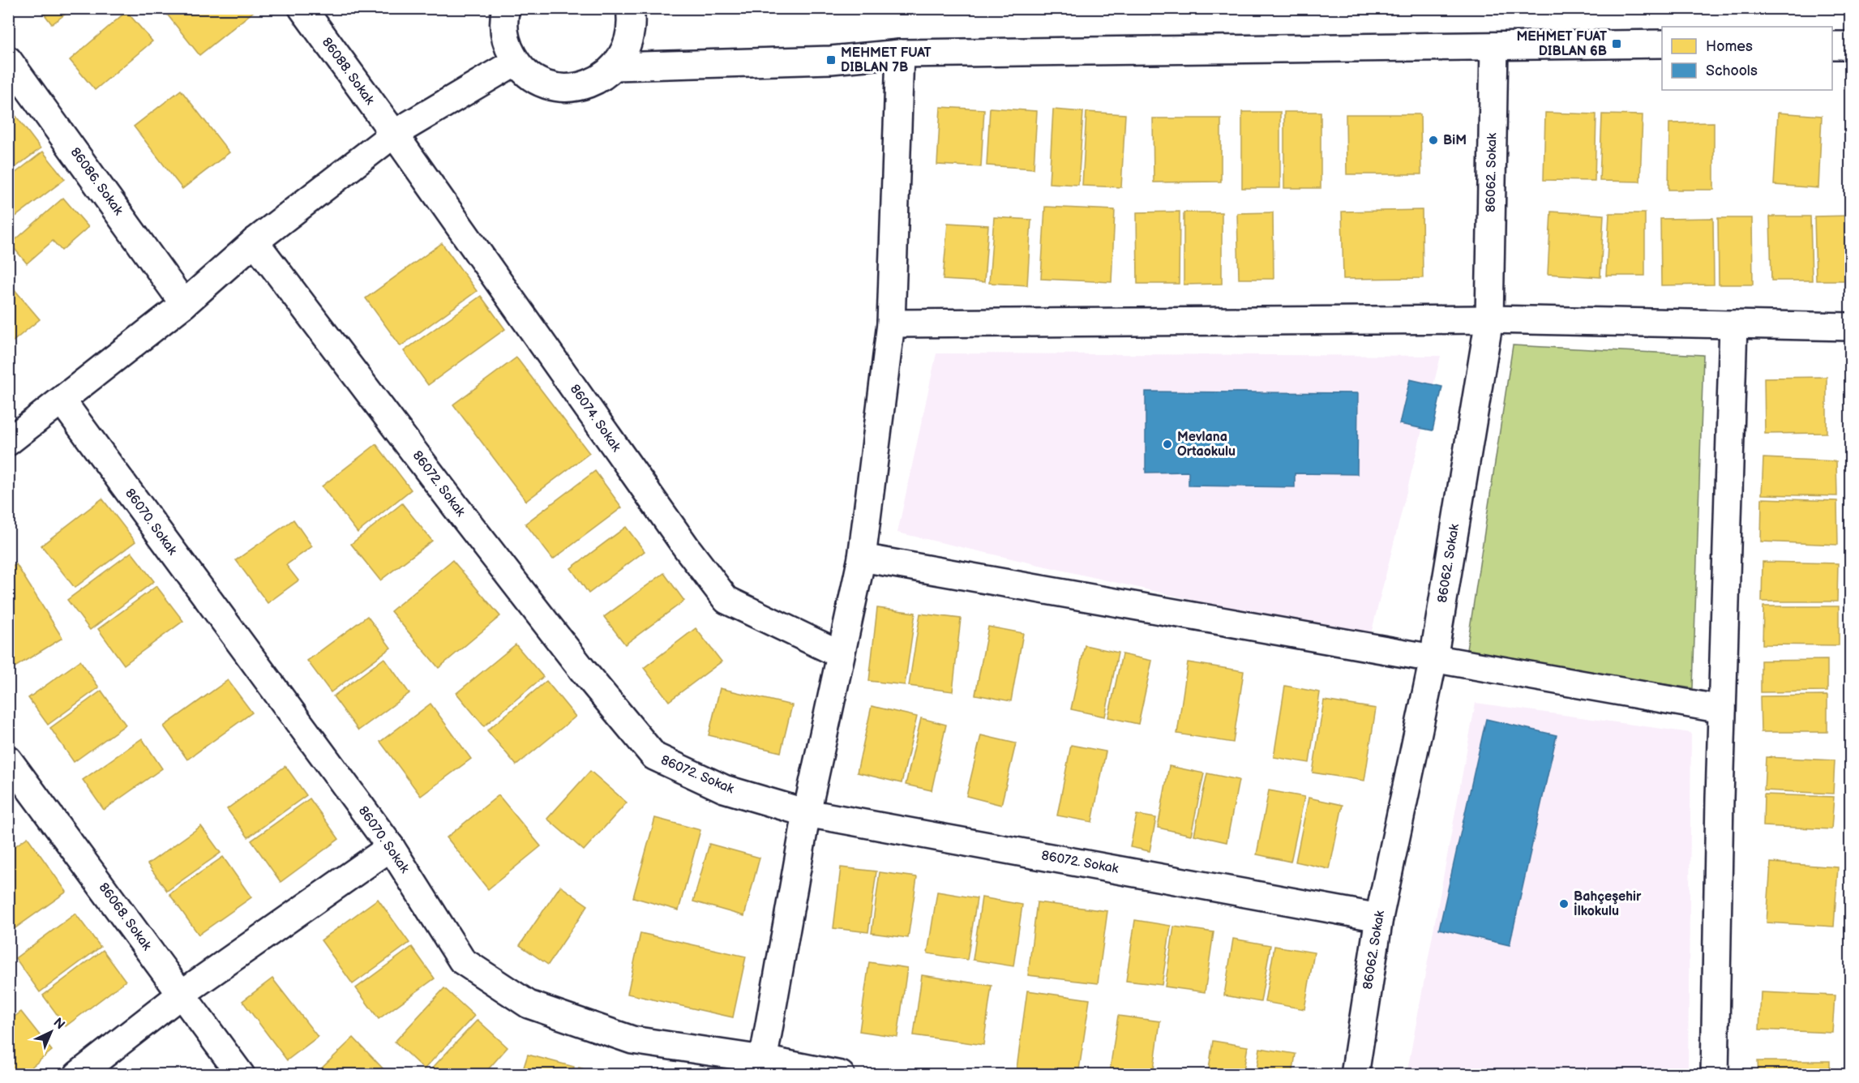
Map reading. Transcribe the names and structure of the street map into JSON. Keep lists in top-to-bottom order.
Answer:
{
  "streets": {
    "street": [
      "86088. Sokak",
      "86062. Sokak",
      "86086. Sokak",
      "86074. Sokak",
      "86072. Sokak",
      "86070. Sokak",
      "86068. Sokak"
    ]
  },
  "crossings": [
    ["86088. Sokak", "86074. Sokak"],
    ["86062. Sokak", "86072. Sokak"]
  ],
  "places": {
    "transit": ["MEHMET FUAT DIBLAN 6B", "MEHMET FUAT DIBLAN 7B"],
    "other": ["BiM", "Mevlana Ortaokulu", "Bahçeşehir İlkokulu"]
  },
  "legend": ["Homes", "Schools"],
  "north": "top right"
}
